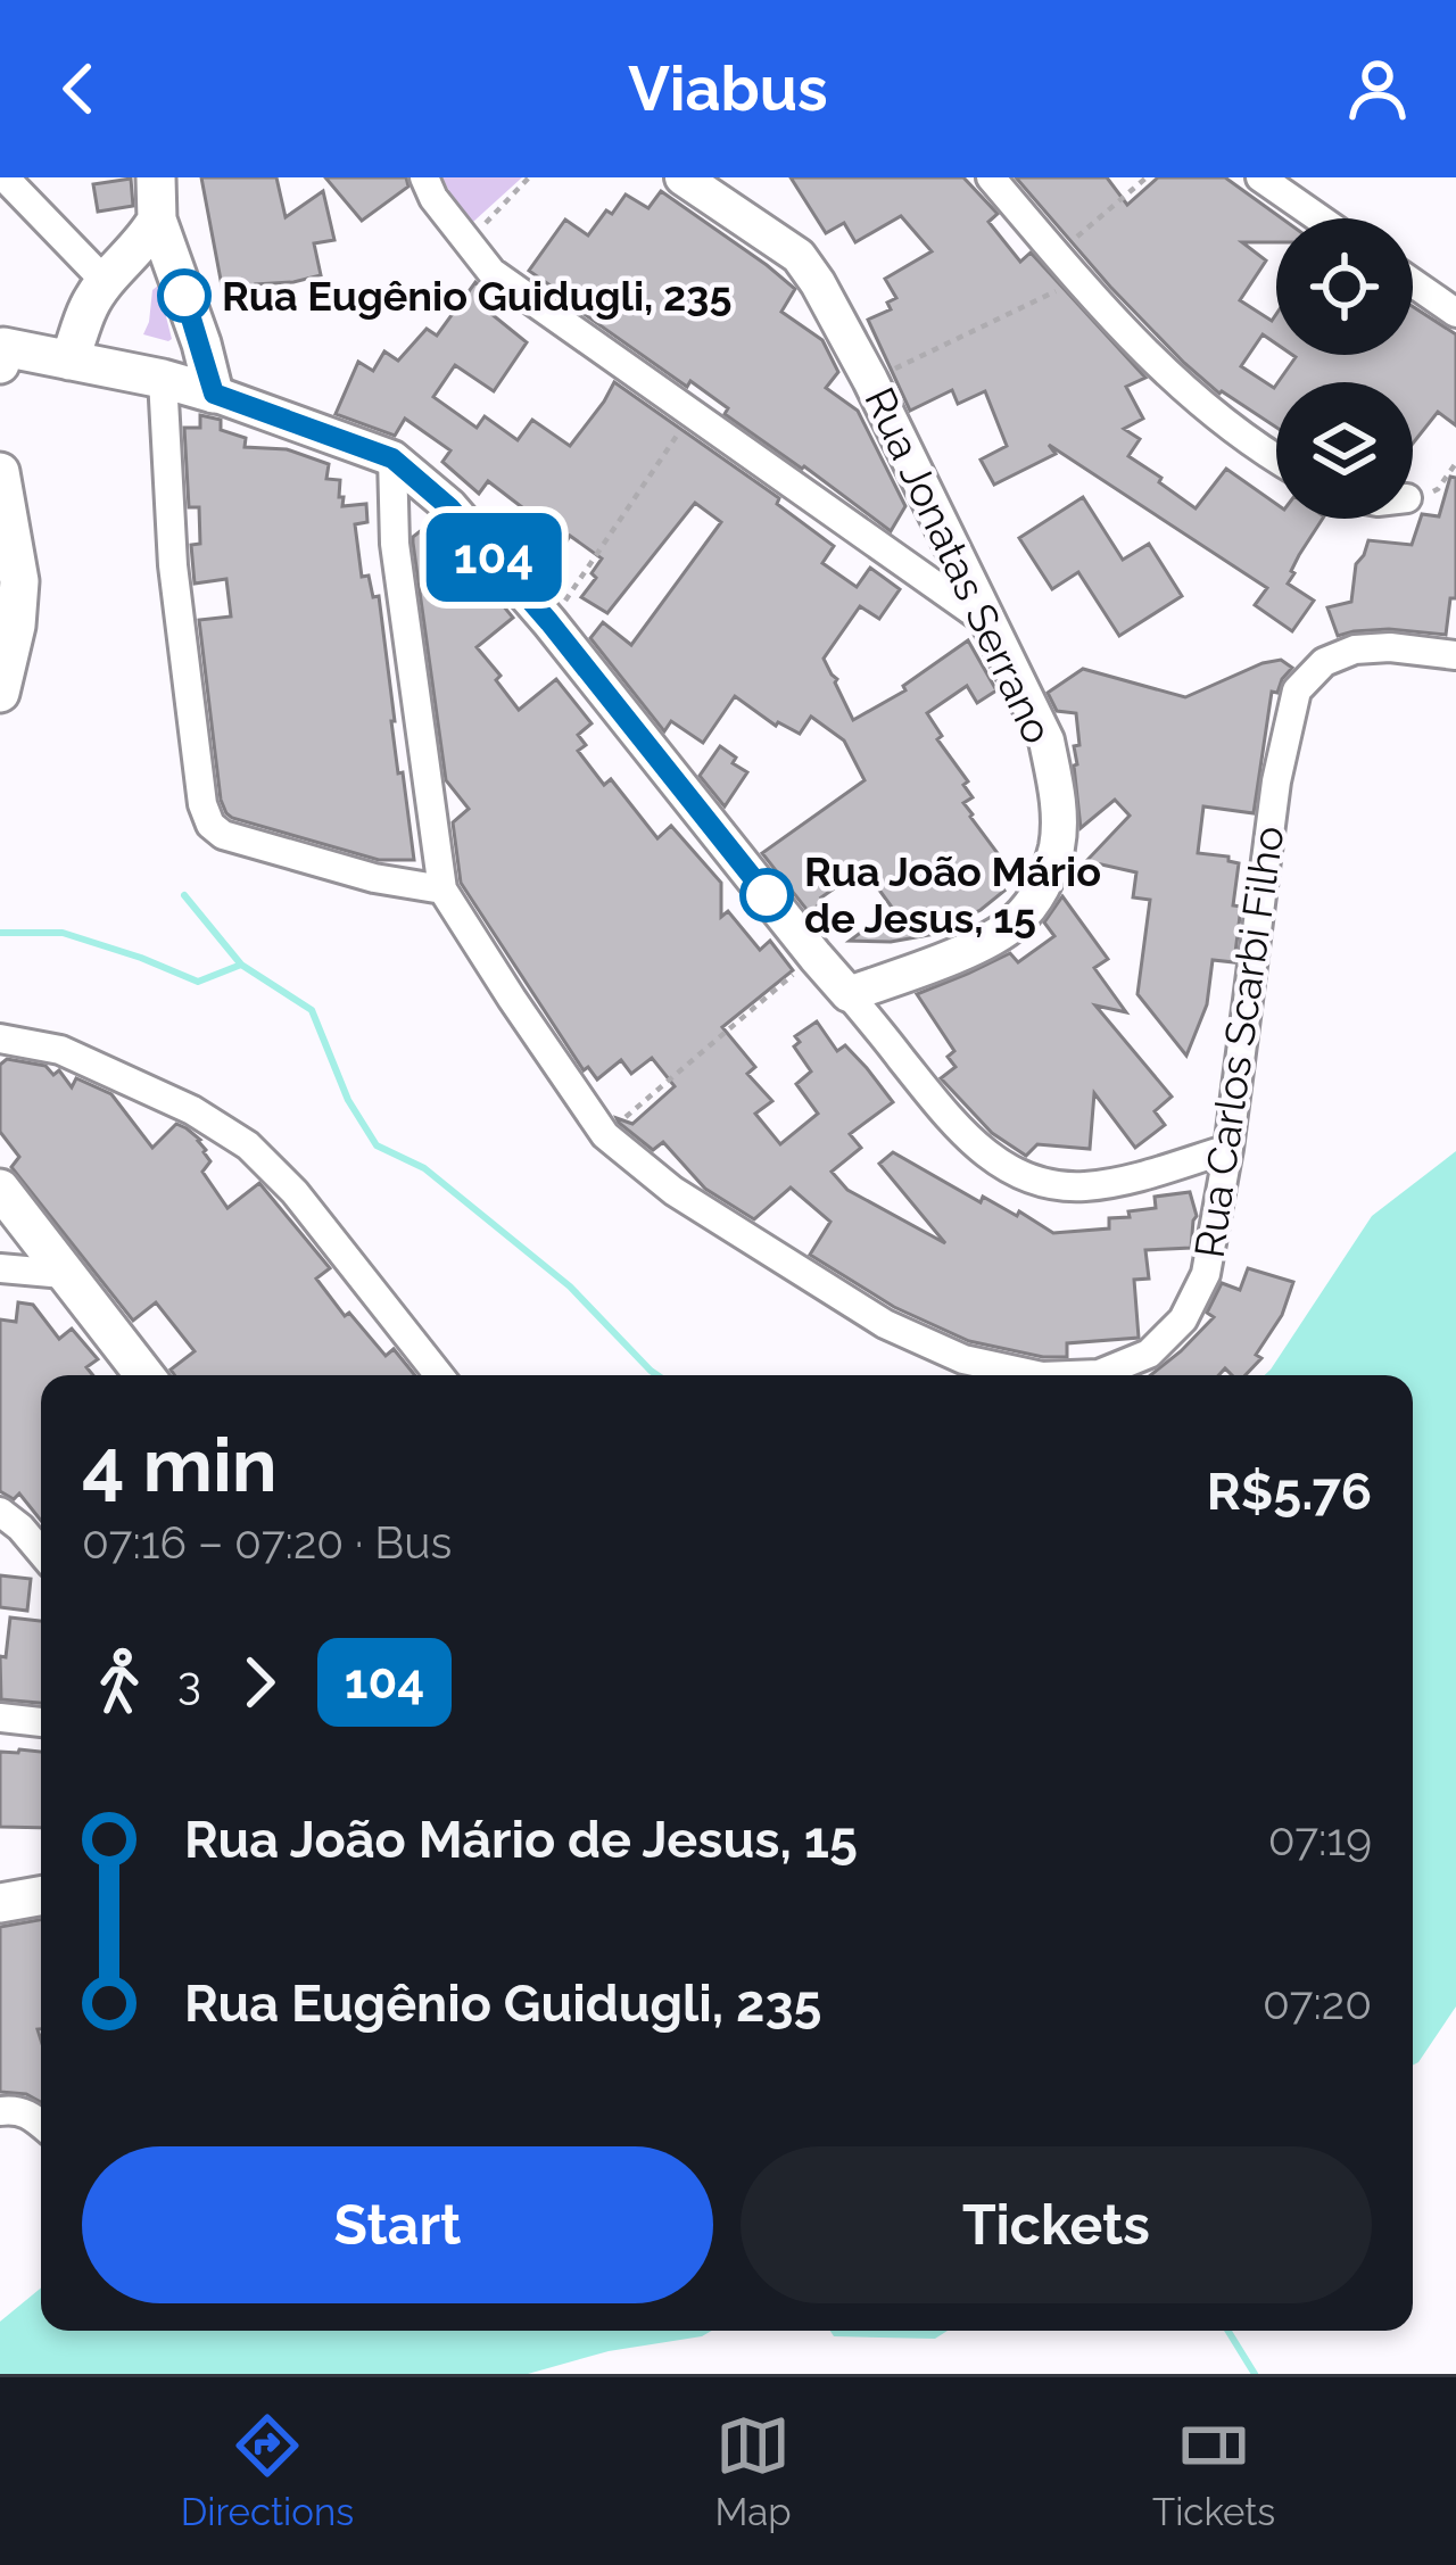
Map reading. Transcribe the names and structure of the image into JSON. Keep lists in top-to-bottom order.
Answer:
{
  "streets": {
    "street": ["Rua Jonatas Serrano", "Rua Carlos Scarbi Filho"]
  },
  "places": ["Rua Eugênio Guidugli, 235", "Rua João Mário de Jesus, 15"],
  "lines": ["bus line 104"],
  "page": {
    "header": "Viabus",
    "on_map": "104",
    "heading": ["4 min", "07:16 – 07:20 · Bus", "R$5.76"],
    "legs": ["3", "104"],
    "list": [
      {
        "name": "Rua João Mário de Jesus, 15",
        "value": "07:19"
      },
      {
        "name": "Rua Eugênio Guidugli, 235",
        "value": "07:20"
      }
    ],
    "buttons": ["Start", "Tickets"],
    "tabs": ["Directions", "Map", "Tickets"]
  }
}
